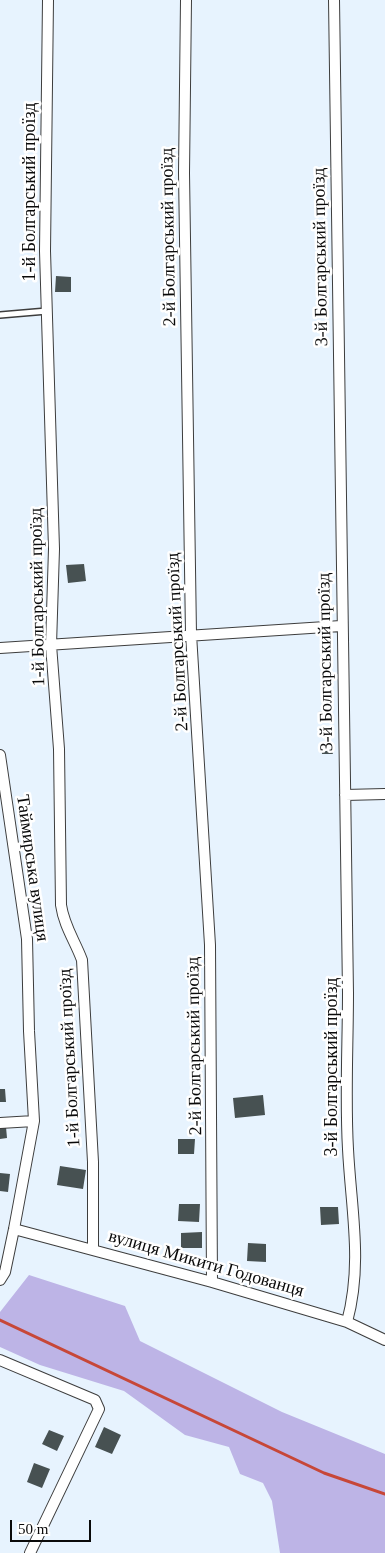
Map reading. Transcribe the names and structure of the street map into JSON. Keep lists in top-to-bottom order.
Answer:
{
  "streets": {
    "street": [
      "1-й Болгарський проїзд",
      "2-й Болгарський проїзд",
      "3-й Болгарський проїзд",
      "Таймирська вулиця",
      "вулиця Микити Годованця"
    ]
  },
  "crossings": [
    ["1-й Болгарський проїзд", "вулиця Микити Годованця"],
    ["2-й Болгарський проїзд", "вулиця Микити Годованця"],
    ["3-й Болгарський проїзд", "вулиця Микити Годованця"],
    ["Таймирська вулиця", "вулиця Микити Годованця"]
  ],
  "scale_bar": "50 m"
}
